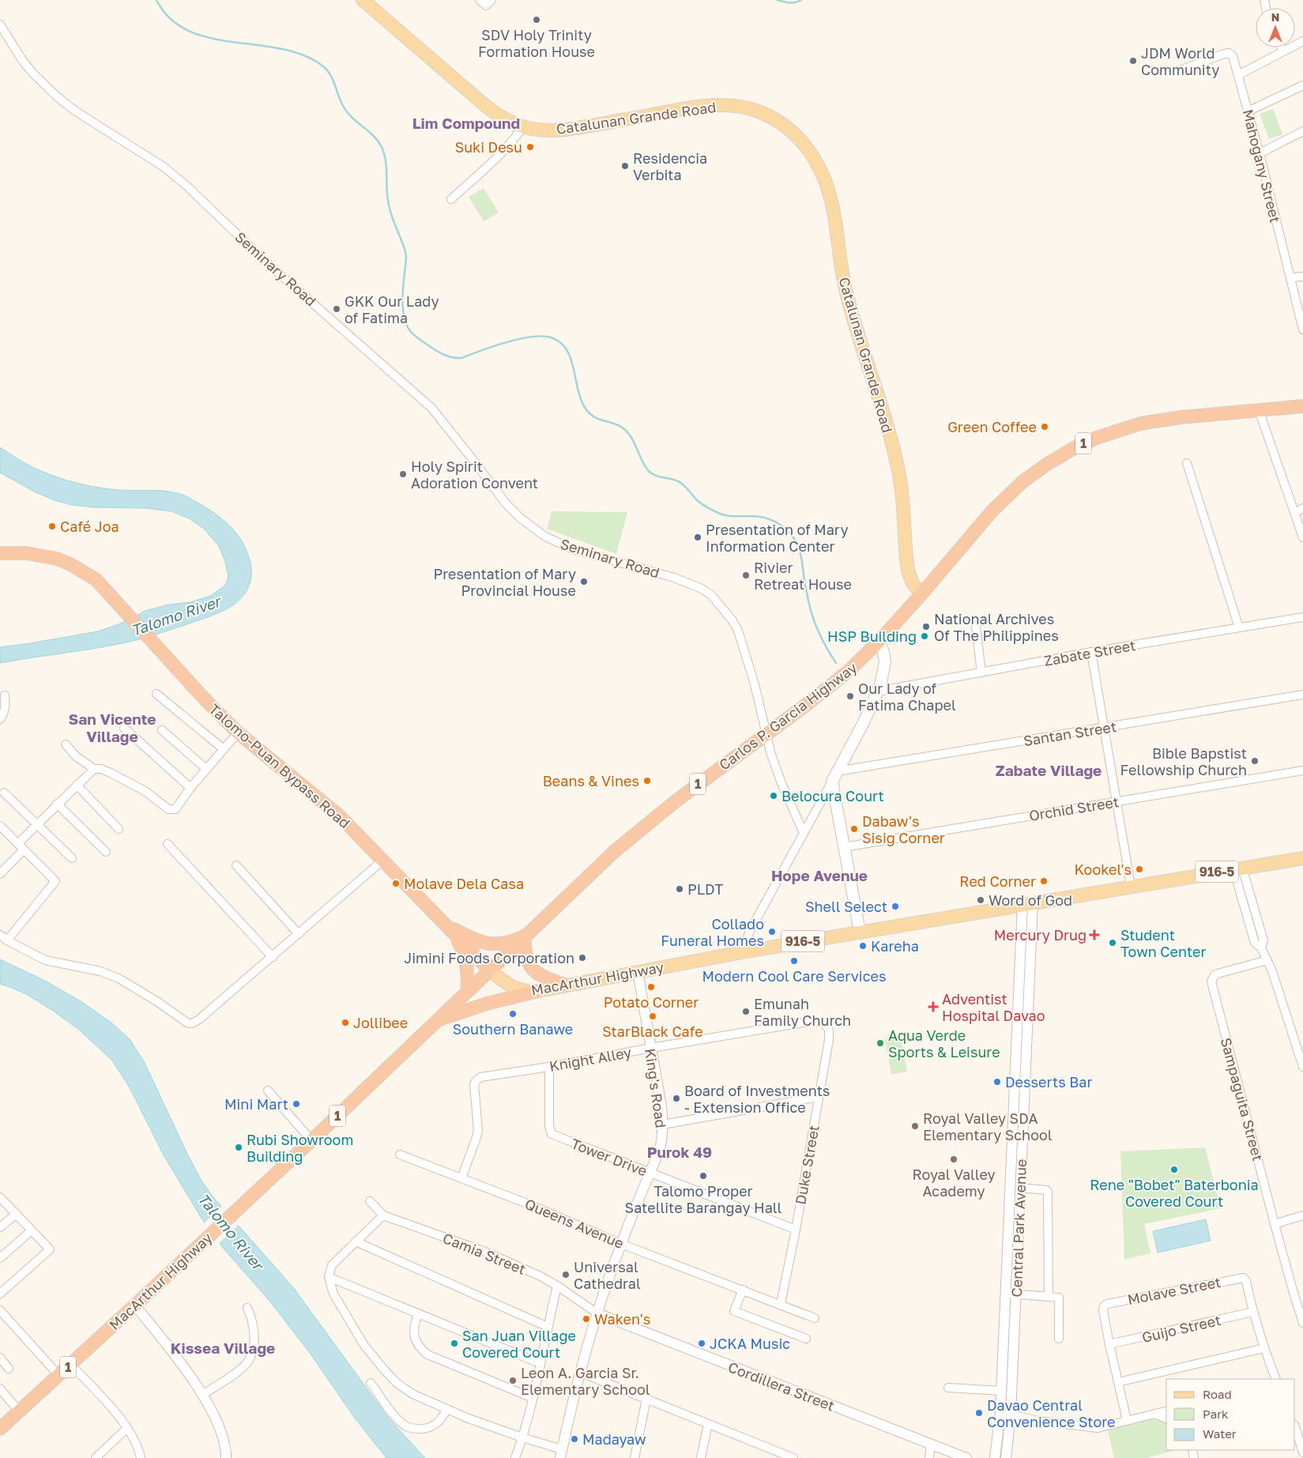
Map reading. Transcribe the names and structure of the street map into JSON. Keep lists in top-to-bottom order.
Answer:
{
  "streets": {
    "highway": [
      "1",
      "Carlos P. Garcia Highway",
      "Talomo-Puan Bypass Road",
      "MacArthur Highway"
    ],
    "main road": ["Catalunan Grande Road", "916-5"],
    "street": [
      "Mahogany Street",
      "Seminary Road",
      "Zabate Street",
      "Santan Street",
      "Orchid Street",
      "Knight Alley",
      "King's Road",
      "Sampaguita Street",
      "Tower Drive",
      "Duke Street",
      "Queens Avenue",
      "Central Park Avenue",
      "Camia Street",
      "Molave Street",
      "Guijo Street",
      "Cordillera Street"
    ]
  },
  "crossings": [
    ["Catalunan Grande Road", "Carlos P. Garcia Highway"],
    ["Seminary Road", "Carlos P. Garcia Highway"],
    ["Carlos P. Garcia Highway", "Talomo-Puan Bypass Road"],
    ["Carlos P. Garcia Highway", "MacArthur Highway"],
    ["Talomo-Puan Bypass Road", "MacArthur Highway"],
    ["MacArthur Highway", "King's Road"],
    ["MacArthur Highway", "Central Park Avenue"],
    ["Knight Alley", "King's Road"],
    ["Knight Alley", "Tower Drive"],
    ["Knight Alley", "Duke Street"],
    ["Knight Alley", "Queens Avenue"],
    ["King's Road", "Tower Drive"],
    ["King's Road", "Queens Avenue"],
    ["King's Road", "Camia Street"],
    ["King's Road", "Cordillera Street"],
    ["Tower Drive", "Duke Street"],
    ["Duke Street", "Queens Avenue"],
    ["Camia Street", "Cordillera Street"],
    ["Molave Street", "Guijo Street"]
  ],
  "districts": [
    "Lim Compound",
    "San Vicente Village",
    "Zabate Village",
    "Hope Avenue",
    "Purok 49",
    "Kissea Village"
  ],
  "water": ["Talomo River"],
  "places": {
    "other": [
      "SDV Holy Trinity Formation House",
      "JDM World Community",
      "Suki Desu",
      "Residencia Verbita",
      "GKK Our Lady of Fatima",
      "Green Coffee",
      "Holy Spirit Adoration Convent",
      "Café Joa",
      "Presentation of Mary Information Center",
      "Rivier Retreat House",
      "Presentation of Mary Provincial House",
      "National Archives Of The Philippines",
      "HSP Building",
      "Our Lady of Fatima Chapel",
      "Bible Bapstist Fellowship Church",
      "Beans & Vines",
      "Belocura Court",
      "Dabaw's Sisig Corner",
      "Kookel's",
      "Red Corner",
      "Molave Dela Casa",
      "PLDT",
      "Word of God",
      "Shell Select",
      "Collado Funeral Homes",
      "Student Town Center",
      "Kareha",
      "Jimini Foods Corporation",
      "Modern Cool Care Services",
      "Potato Corner",
      "Emunah Family Church",
      "Southern Banawe",
      "StarBlack Cafe",
      "Jollibee",
      "Aqua Verde Sports & Leisure",
      "Desserts Bar",
      "Board of Investments - Extension Office",
      "Mini Mart",
      "Royal Valley SDA Elementary School",
      "Rubi Showroom Building",
      "Royal Valley Academy",
      "Rene \"Bobet\" Baterbonia Covered Court",
      "Talomo Proper Satellite Barangay Hall",
      "Universal Cathedral",
      "Waken's",
      "San Juan Village Covered Court",
      "JCKA Music",
      "Leon A. Garcia Sr. Elementary School",
      "Davao Central Convenience Store",
      "Madayaw"
    ],
    "health": ["Mercury Drug", "Adventist Hospital Davao"]
  },
  "legend": ["Road", "Park", "Water"],
  "north": "top"
}
